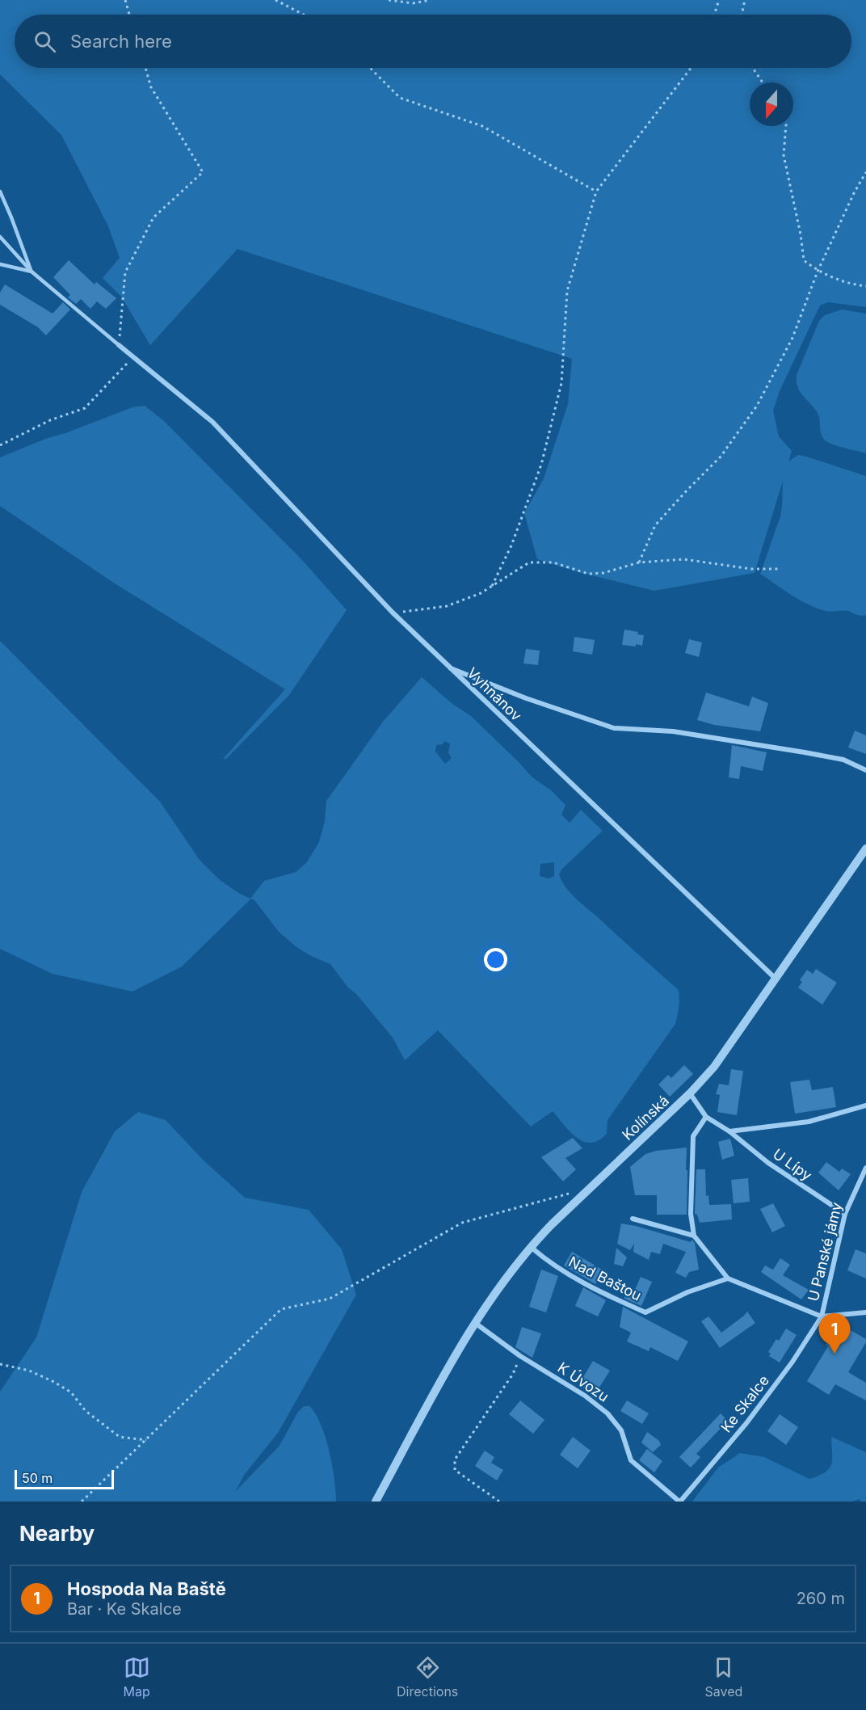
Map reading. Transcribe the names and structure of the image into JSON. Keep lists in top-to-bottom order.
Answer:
{
  "streets": {
    "street": [
      "Vyhnánov",
      "Kolínská",
      "U Lípy",
      "U Panské jámy",
      "Nad Baštou",
      "K Úvozu",
      "Ke Skalce"
    ]
  },
  "crossings": [
    ["Vyhnánov", "Kolínská"],
    ["Kolínská", "U Lípy"],
    ["Kolínská", "Nad Baštou"],
    ["Kolínská", "K Úvozu"],
    ["U Lípy", "U Panské jámy"],
    ["U Panské jámy", "Ke Skalce"],
    ["K Úvozu", "Ke Skalce"]
  ],
  "scale_bar": "50 m",
  "north": "bottom",
  "page": {
    "search": "Search here",
    "pins": "1",
    "scale": "50 m",
    "heading": "Nearby",
    "list": [
      {
        "mark": "1",
        "name": "Hospoda Na Baště",
        "note": "Bar · Ke Skalce",
        "value": "260 m"
      }
    ],
    "nav": ["Map", "Directions", "Saved"]
  }
}
